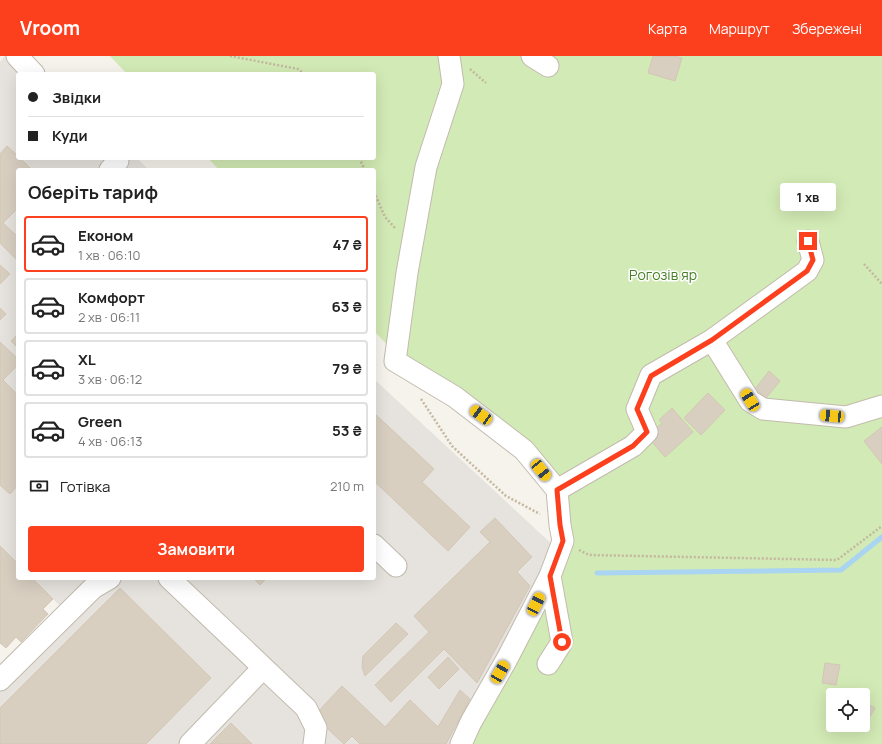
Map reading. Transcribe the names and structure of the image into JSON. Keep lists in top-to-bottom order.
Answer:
{
  "parks": ["Рогозів яр"],
  "page": {
    "header": "Vroom",
    "nav": ["Карта", "Маршрут", "Збережені"],
    "banner": ["Звідки", "Куди"],
    "heading": "Оберіть тариф",
    "bubble": "1 хв",
    "list": [
      {
        "name": "Економ",
        "note": "1 хв · 06:10",
        "value": "47 ₴"
      },
      {
        "name": "Комфорт",
        "note": "2 хв · 06:11",
        "value": "63 ₴"
      },
      {
        "name": "XL",
        "note": "3 хв · 06:12",
        "value": "79 ₴"
      },
      {
        "name": "Green",
        "note": "4 хв · 06:13",
        "value": "53 ₴"
      }
    ],
    "pay": ["Готівка", "210 m"],
    "buttons": "Замовити"
  }
}
